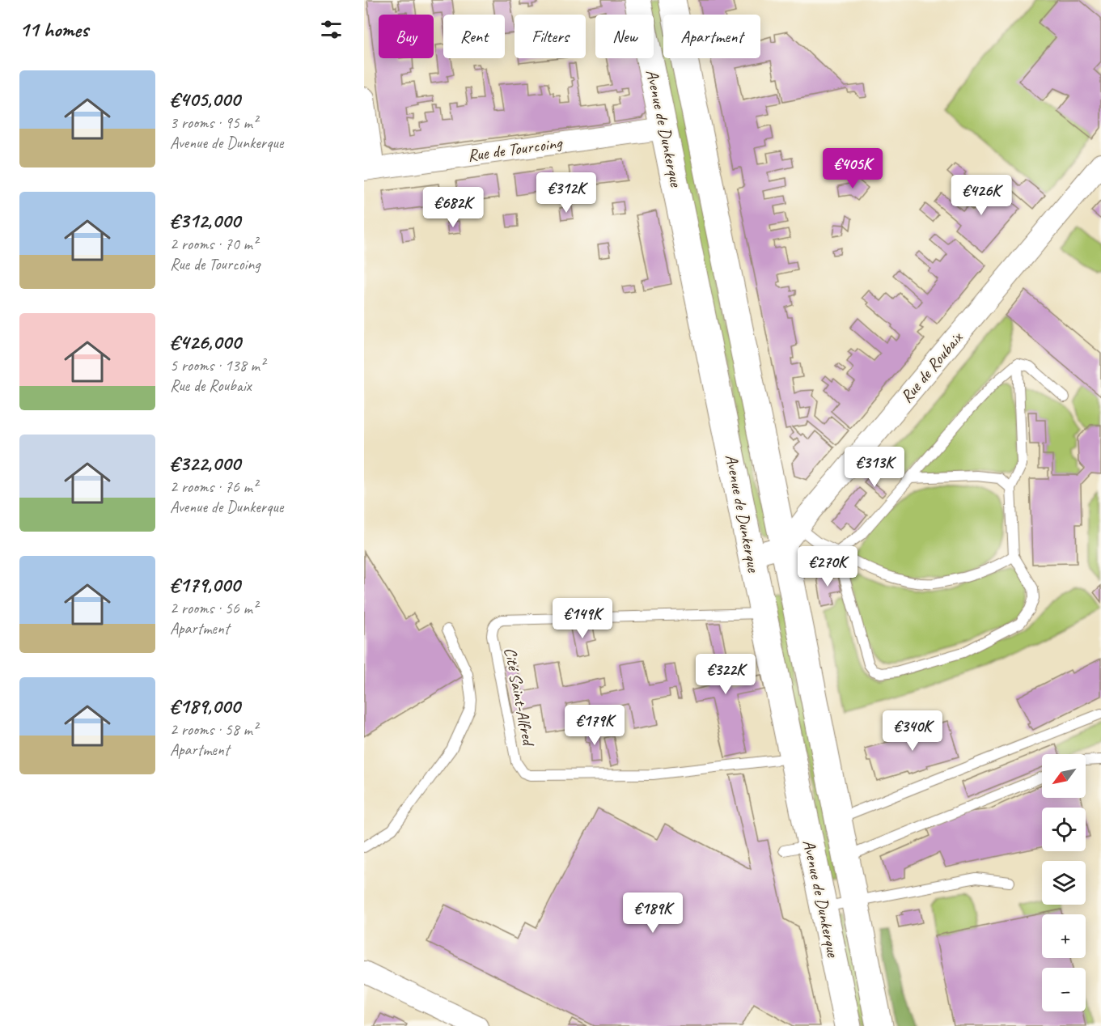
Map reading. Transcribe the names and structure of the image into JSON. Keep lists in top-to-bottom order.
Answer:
{
  "streets": {
    "main road": ["Avenue de Dunkerque"],
    "street": ["Rue de Tourcoing", "Rue de Roubaix"],
    "lane": ["Cité Saint-Alfred"]
  },
  "crossings": [
    ["Avenue de Dunkerque", "Rue de Tourcoing"],
    ["Avenue de Dunkerque", "Rue de Roubaix"],
    ["Avenue de Dunkerque", "Cité Saint-Alfred"]
  ],
  "north": "bottom left",
  "page": {
    "heading": "11 homes",
    "chip": [
      "Buy",
      "Rent",
      "Filters",
      "New",
      "Apartment"
    ],
    "list": [
      {
        "name": "€405,000",
        "note": "3 rooms · 95 m² · Avenue de Dunkerque"
      },
      {
        "name": "€312,000",
        "note": "2 rooms · 70 m² · Rue de Tourcoing"
      },
      {
        "name": "€426,000",
        "note": "5 rooms · 138 m² · Rue de Roubaix"
      },
      {
        "name": "€322,000",
        "note": "2 rooms · 76 m² · Avenue de Dunkerque"
      },
      {
        "name": "€179,000",
        "note": "2 rooms · 56 m² · Apartment"
      },
      {
        "name": "€189,000",
        "note": "2 rooms · 58 m² · Apartment"
      }
    ],
    "price": [
      "€405K",
      "€312K",
      "€426K",
      "€682K",
      "€313K",
      "€270K",
      "€149K",
      "€322K",
      "€179K",
      "€340K",
      "€189K"
    ],
    "map_buttons": ["+", "−"]
  }
}
